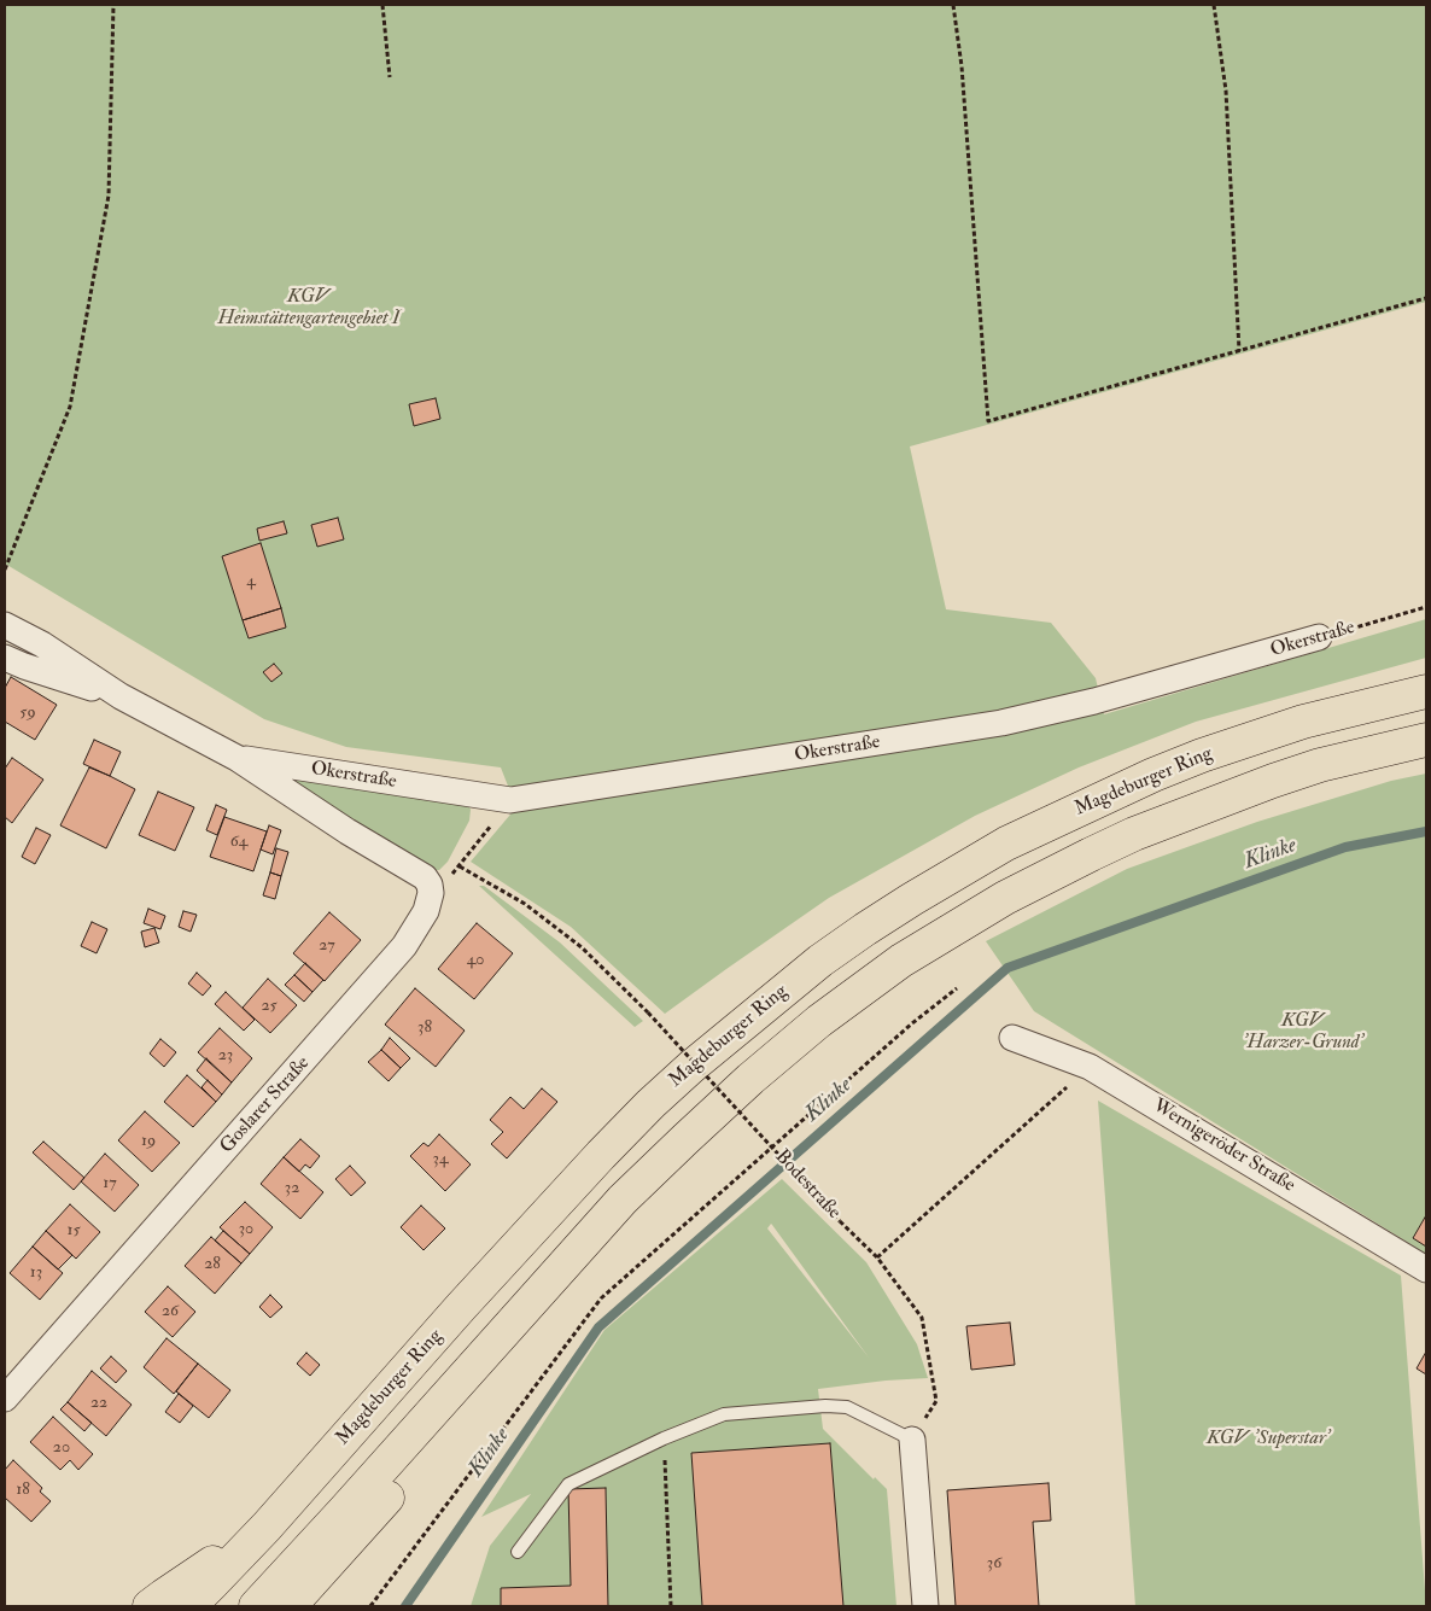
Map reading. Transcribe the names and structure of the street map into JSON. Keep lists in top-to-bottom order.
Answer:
{
  "streets": {
    "highway": ["Magdeburger Ring"],
    "street": ["Okerstraße", "Goslarer Straße", "Wernigeröder Straße"],
    "path": ["Bodestraße"]
  },
  "crossings": [
    ["Okerstraße", "Goslarer Straße"]
  ],
  "water": ["Klinke"],
  "parks": ["KGV Heimstättengartengebiet I", "KGV 'Harzer-Grund'", "KGV 'Superstar'"],
  "house_numbers": [
    "4",
    "59",
    "64",
    "27",
    "40",
    "25",
    "38",
    "23",
    "19",
    "34",
    "17",
    "32",
    "30",
    "15",
    "28",
    "13",
    "26",
    "22",
    "20",
    "18",
    "36"
  ]
}
